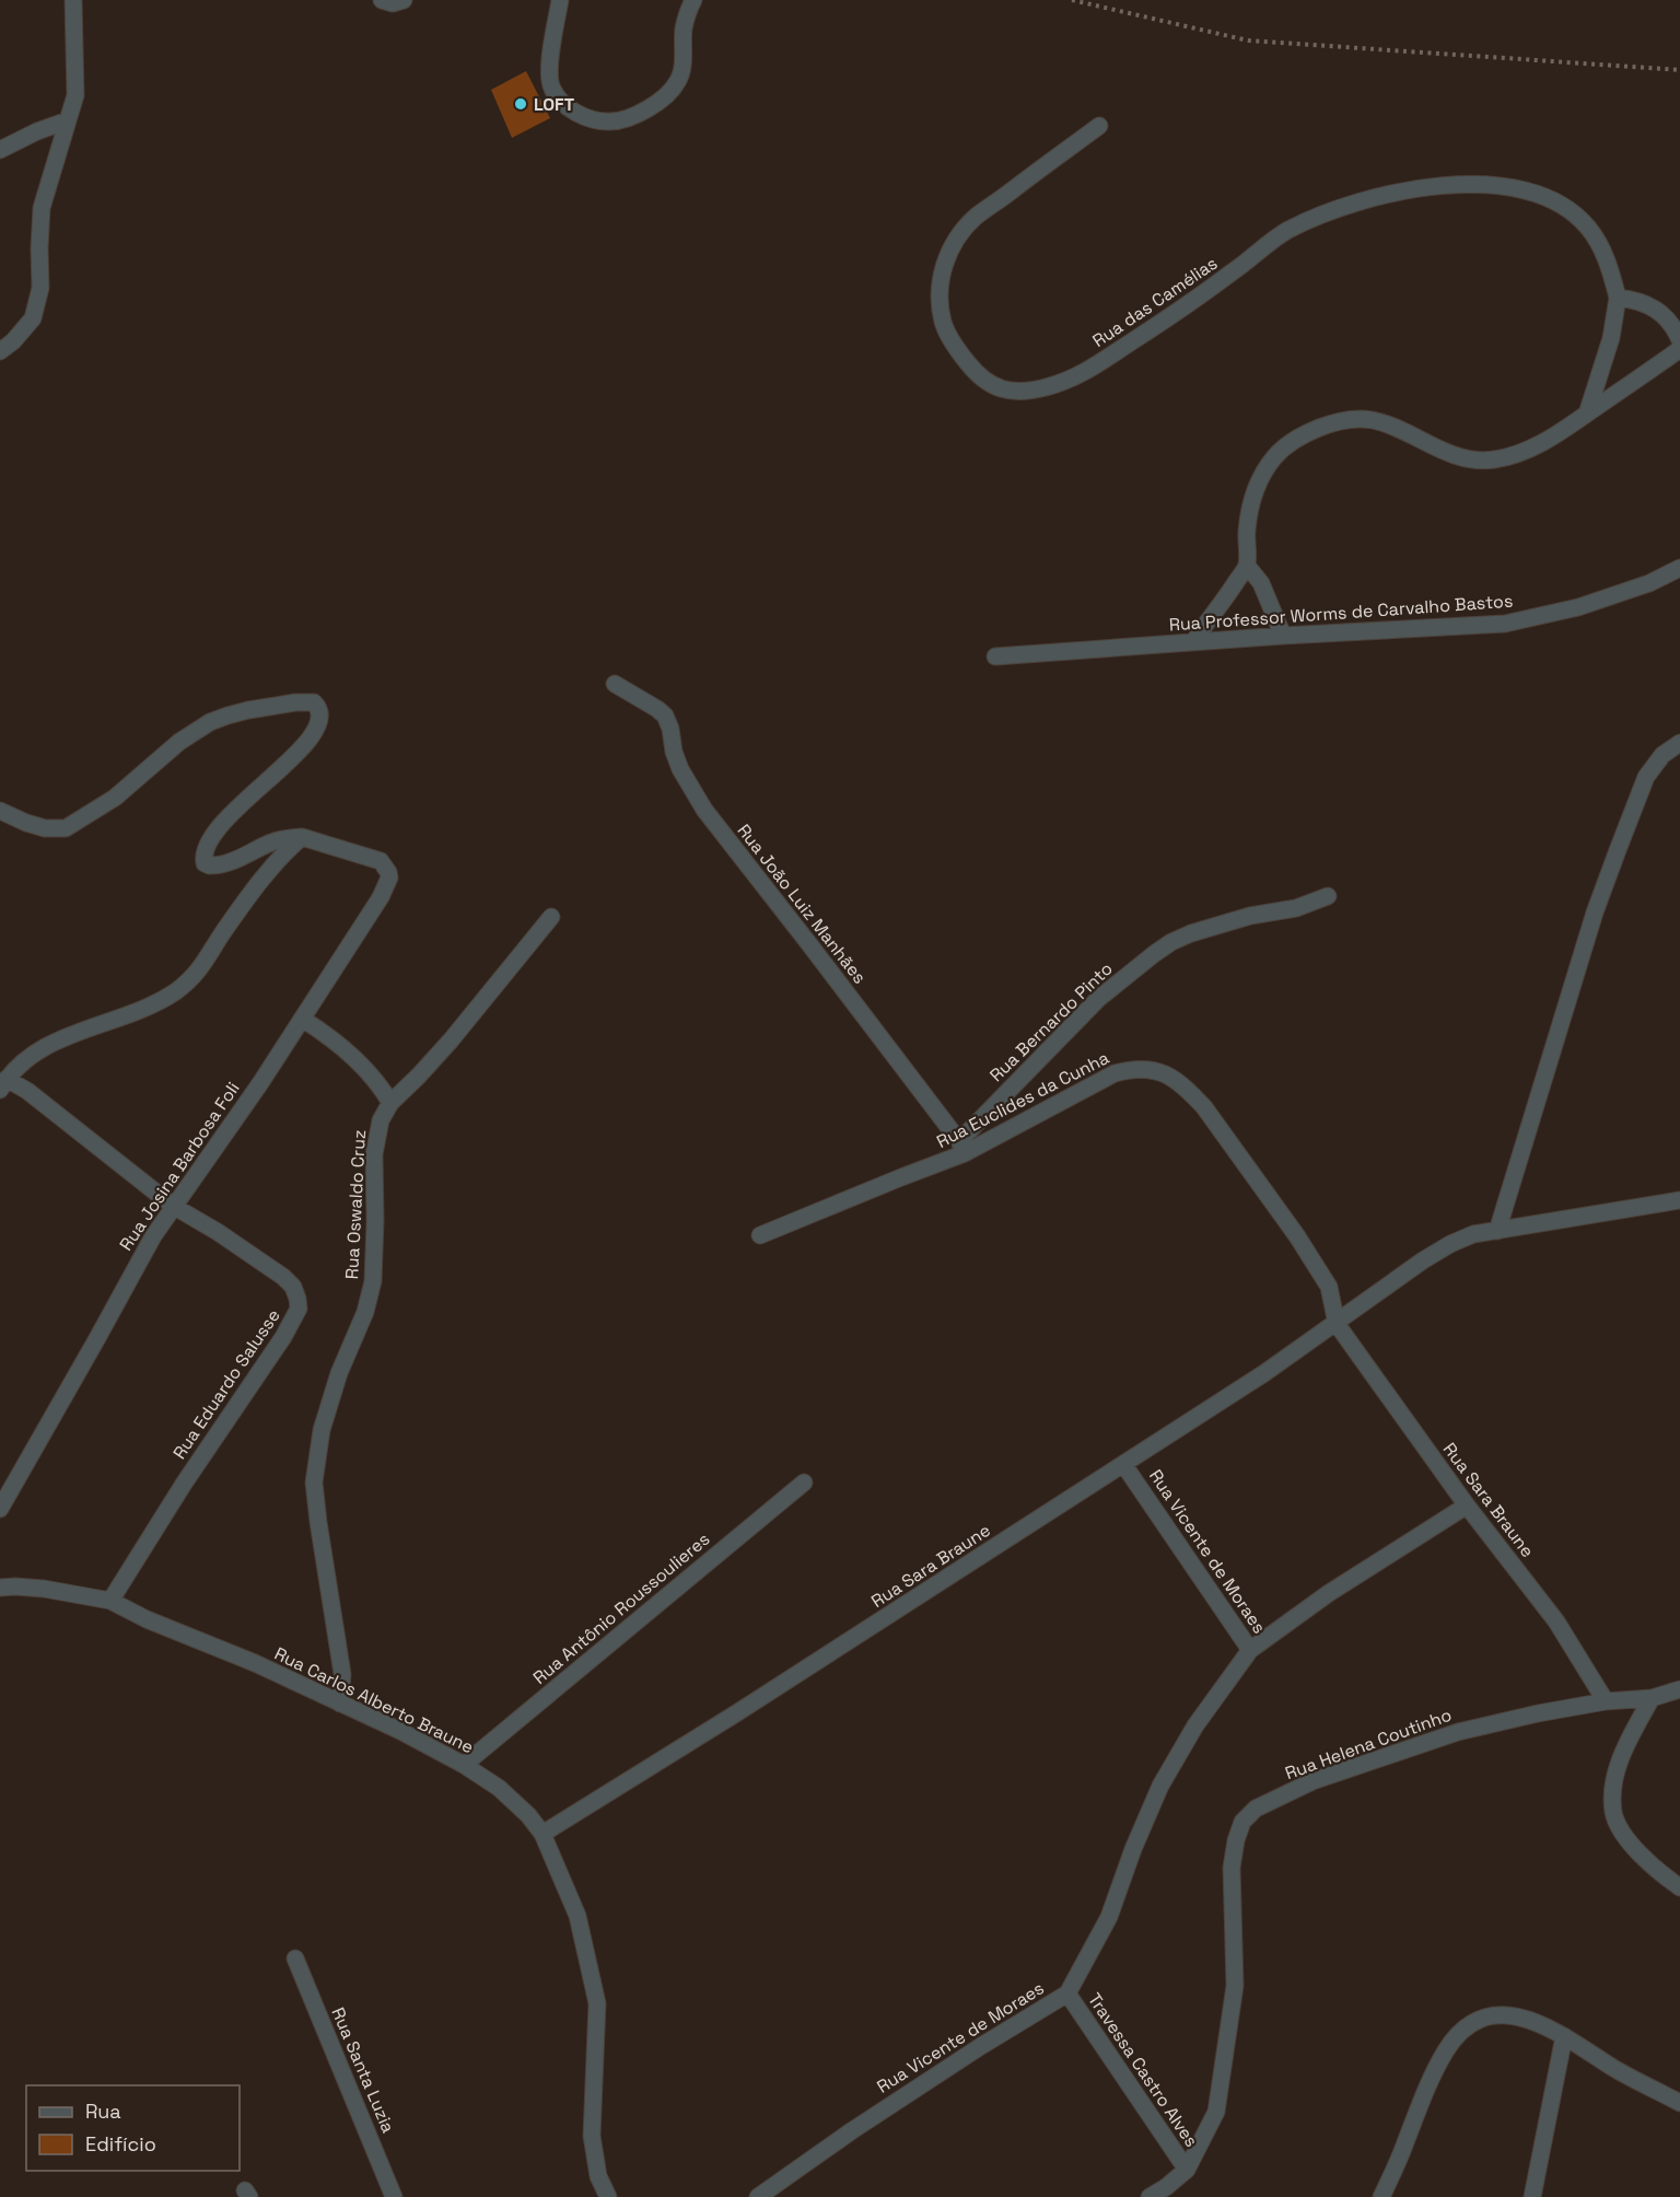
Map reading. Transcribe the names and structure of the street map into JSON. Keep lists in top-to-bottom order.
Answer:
{
  "streets": {
    "street": [
      "Rua das Camélias",
      "Rua Professor Worms de Carvalho Bastos",
      "Rua João Luiz Manhães",
      "Rua Bernardo Pinto",
      "Rua Euclides da Cunha",
      "Rua Josina Barbosa Foli",
      "Rua Oswaldo Cruz",
      "Rua Eduardo Salusse",
      "Rua Sara Braune",
      "Rua Vicente de Moraes",
      "Rua Antônio Roussoulieres",
      "Rua Carlos Alberto Braune",
      "Rua Helena Coutinho",
      "Rua Santa Luzia",
      "Travessa Castro Alves"
    ]
  },
  "crossings": [
    ["Rua João Luiz Manhães", "Rua Bernardo Pinto"],
    ["Rua João Luiz Manhães", "Rua Euclides da Cunha"],
    ["Rua Bernardo Pinto", "Rua Euclides da Cunha"],
    ["Rua Euclides da Cunha", "Rua Sara Braune"],
    ["Rua Josina Barbosa Foli", "Rua Eduardo Salusse"],
    ["Rua Oswaldo Cruz", "Rua Carlos Alberto Braune"],
    ["Rua Eduardo Salusse", "Rua Carlos Alberto Braune"],
    ["Rua Sara Braune", "Rua Vicente de Moraes"],
    ["Rua Sara Braune", "Rua Carlos Alberto Braune"],
    ["Rua Sara Braune", "Rua Helena Coutinho"],
    ["Rua Vicente de Moraes", "Travessa Castro Alves"],
    ["Rua Antônio Roussoulieres", "Rua Carlos Alberto Braune"],
    ["Rua Helena Coutinho", "Travessa Castro Alves"]
  ],
  "places": ["LOFT"],
  "legend": ["Rua", "Edifício"]
}
